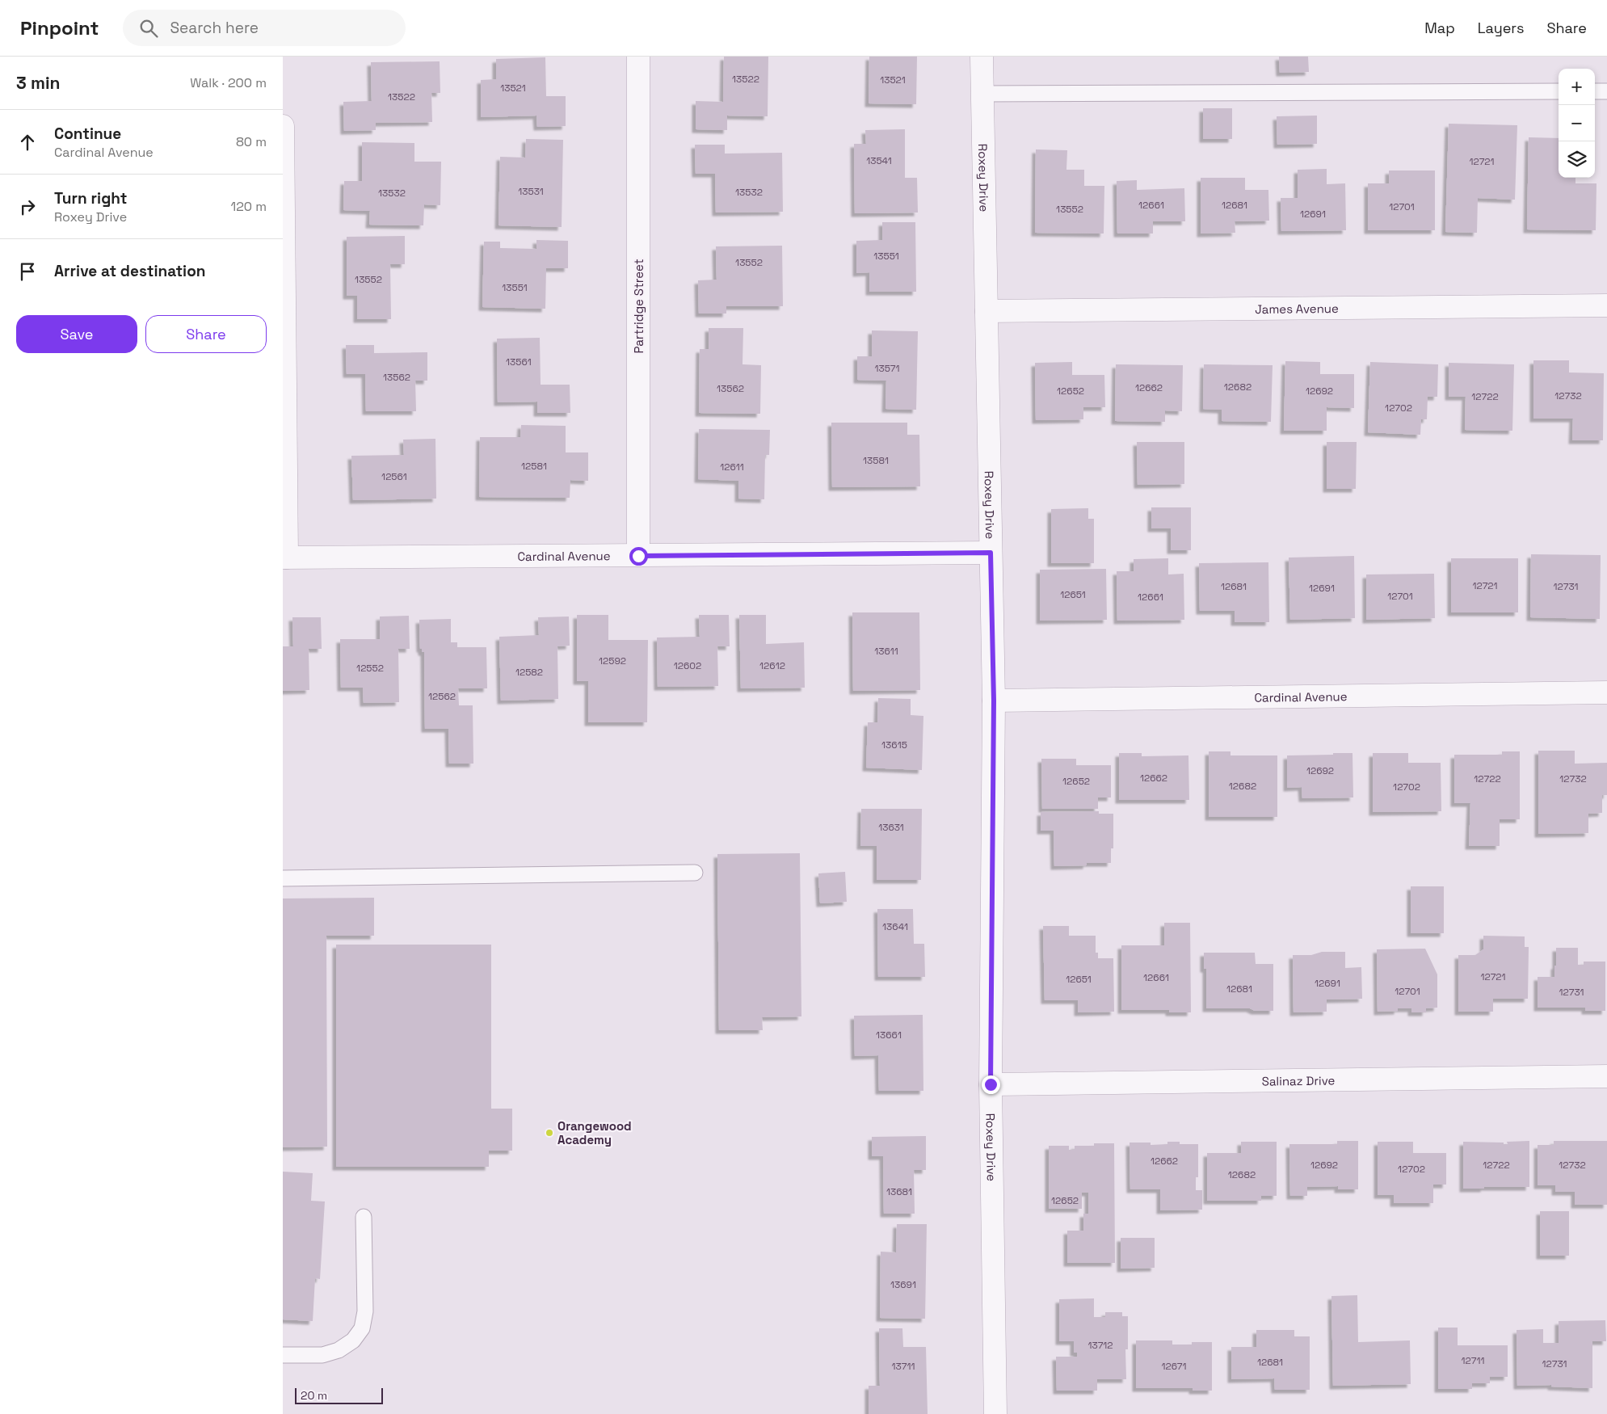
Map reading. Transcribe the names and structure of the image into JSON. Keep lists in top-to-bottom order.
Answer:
{
  "streets": {
    "street": [
      "Roxey Drive",
      "Partridge Street",
      "James Avenue",
      "Cardinal Avenue",
      "Salinaz Drive"
    ]
  },
  "crossings": [
    ["Roxey Drive", "James Avenue"],
    ["Roxey Drive", "Cardinal Avenue"],
    ["Roxey Drive", "Salinaz Drive"],
    ["Partridge Street", "Cardinal Avenue"]
  ],
  "places": ["Orangewood Academy"],
  "house_numbers": [
    "13522",
    "13521",
    "13521",
    "13522",
    "13541",
    "12721",
    "13531",
    "13532",
    "13532",
    "12661",
    "12681",
    "12701",
    "13552",
    "12691",
    "13551",
    "13552",
    "13552",
    "13551",
    "13561",
    "13571",
    "13562",
    "12682",
    "12662",
    "13562",
    "12652",
    "12692",
    "12732",
    "12722",
    "12702",
    "13581",
    "12581",
    "12611",
    "12561",
    "12721",
    "12681",
    "12731",
    "12691",
    "12651",
    "12701",
    "12661",
    "13611",
    "12592",
    "12602",
    "12612",
    "12552",
    "12582",
    "12562",
    "13615",
    "12692",
    "12662",
    "12722",
    "12732",
    "12652",
    "12682",
    "12702",
    "13631",
    "13641",
    "12721",
    "12661",
    "12651",
    "12691",
    "12681",
    "12701",
    "12731",
    "13661",
    "12662",
    "12692",
    "12722",
    "12732",
    "12702",
    "12682",
    "13681",
    "12652",
    "13691",
    "13712",
    "12711",
    "12681",
    "12731",
    "13711",
    "12671"
  ],
  "scale_bar": "20 m",
  "page": {
    "header": "Pinpoint",
    "search": "Search here",
    "nav": ["Map", "Layers", "Share"],
    "heading": ["3 min", "Walk · 200 m"],
    "map_buttons": ["+", "−"],
    "list": [
      ["Continue", "Cardinal Avenue", "80 m"],
      ["Turn right", "Roxey Drive", "120 m"],
      "Arrive at destination"
    ],
    "buttons": ["Save", "Share"],
    "scale": "20 m"
  }
}
